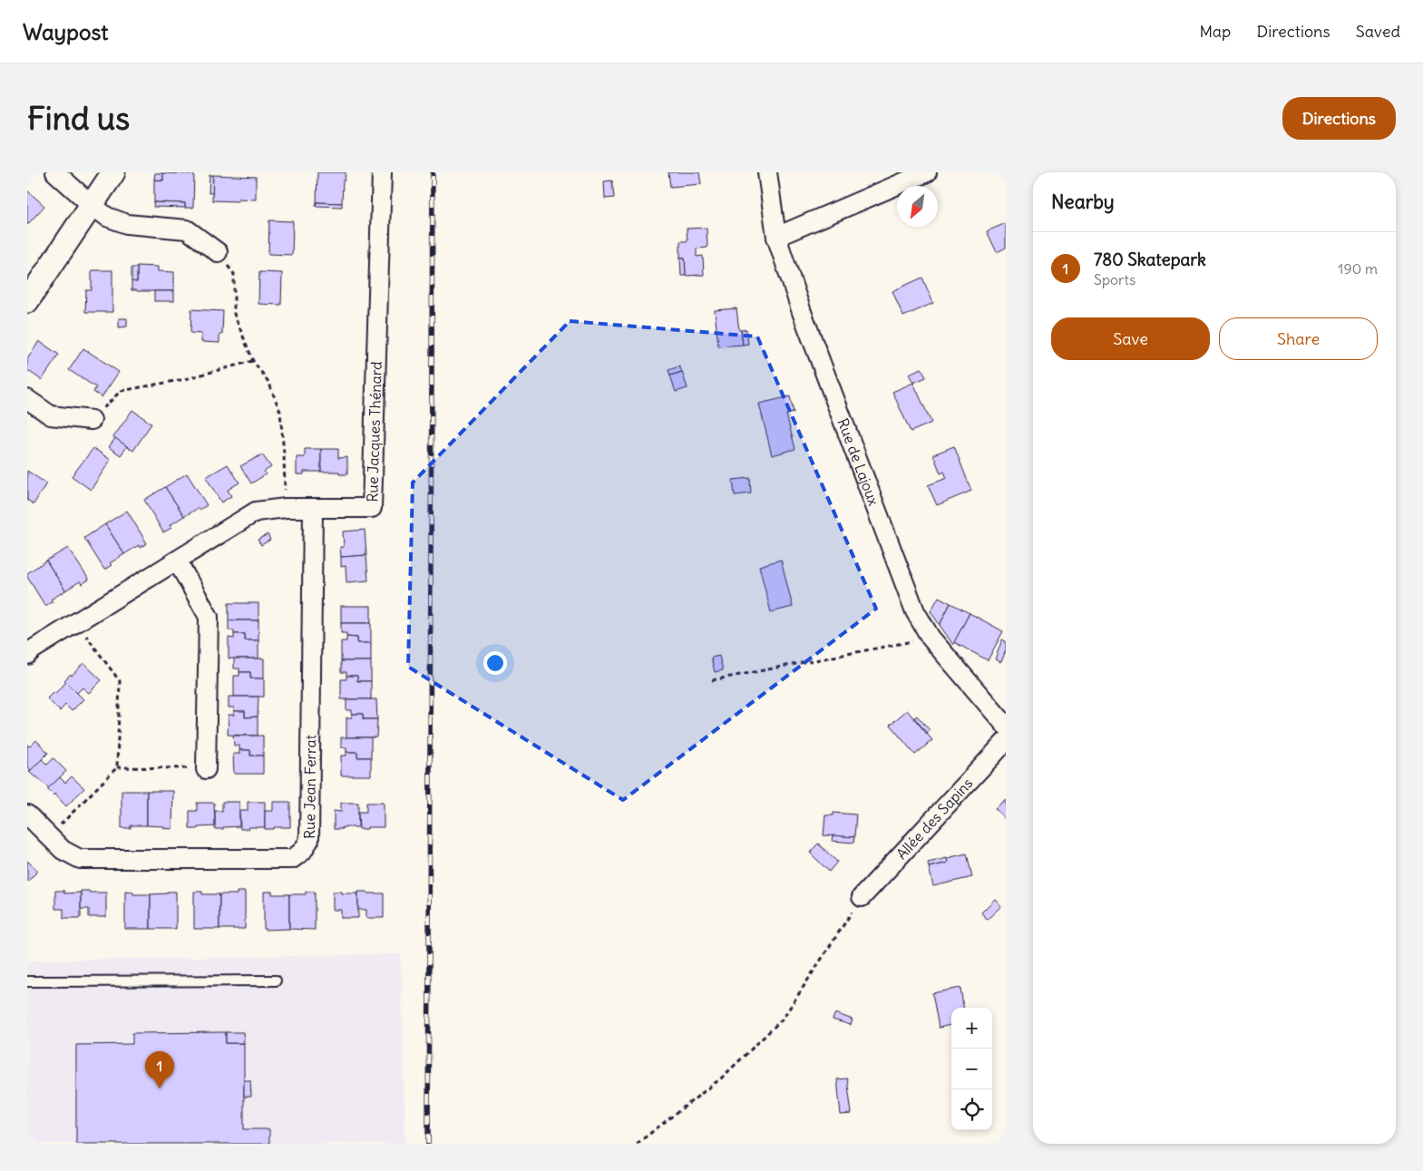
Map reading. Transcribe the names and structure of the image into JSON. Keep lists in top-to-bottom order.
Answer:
{
  "streets": {
    "street": [
      "Rue Jacques Thénard",
      "Rue de Lajoux",
      "Rue Jean Ferrat",
      "Allée des Sapins"
    ]
  },
  "crossings": [
    ["Rue Jacques Thénard", "Rue Jean Ferrat"]
  ],
  "north": "bottom left",
  "page": {
    "header": "Waypost",
    "nav": ["Map", "Directions", "Saved"],
    "buttons": [
      "Directions",
      ["Save", "Share"]
    ],
    "title": "Find us",
    "heading": "Nearby",
    "list": [
      {
        "mark": "1",
        "name": "780 Skatepark",
        "note": "Sports",
        "value": "190 m"
      }
    ],
    "map_buttons": ["+", "−"],
    "pins": "1"
  }
}
